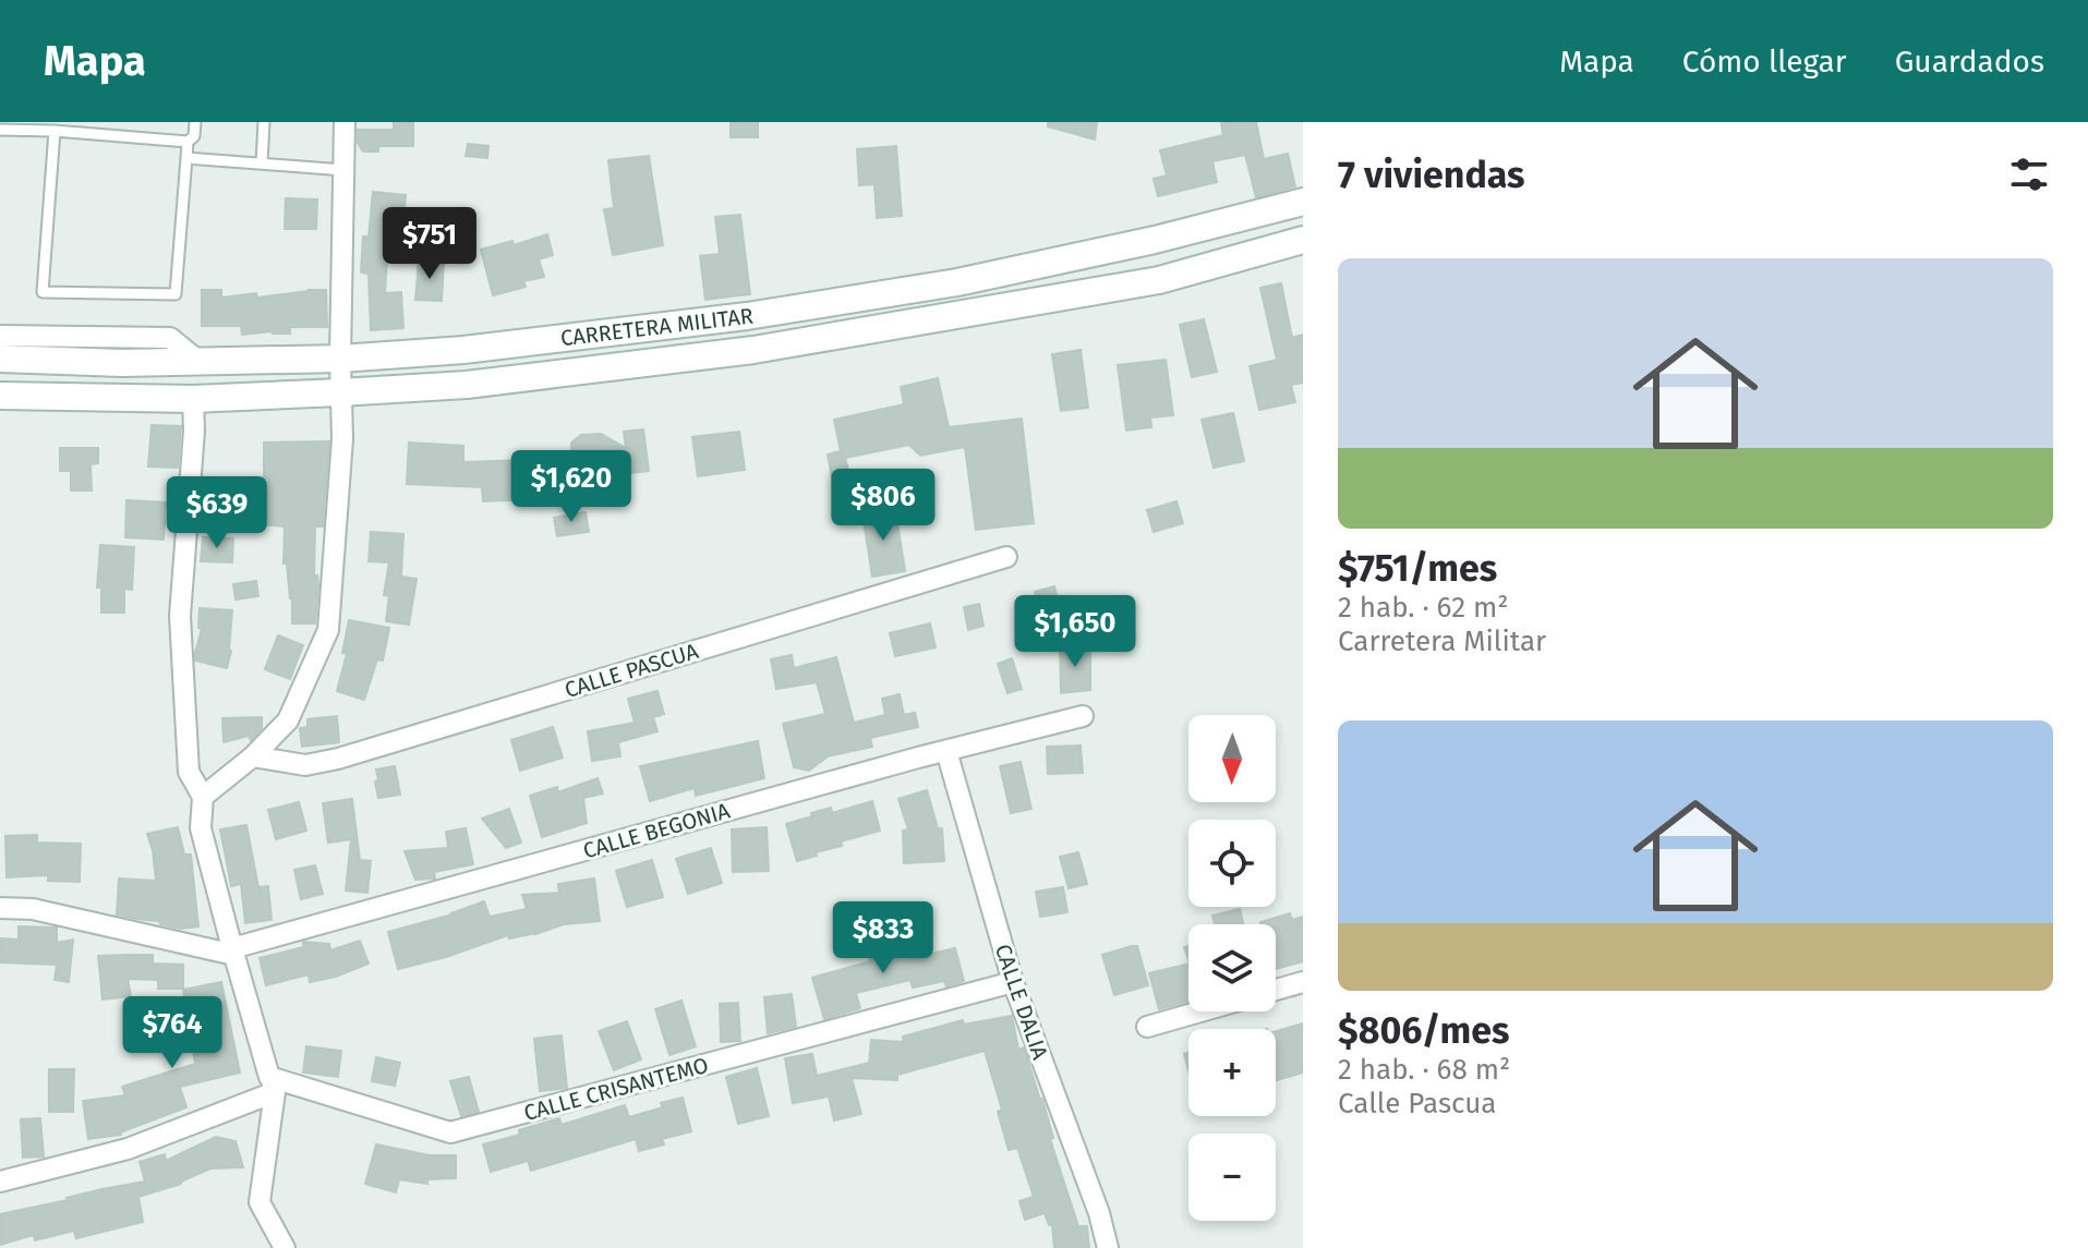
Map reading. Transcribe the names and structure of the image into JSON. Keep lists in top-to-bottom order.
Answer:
{
  "streets": {
    "main road": ["CARRETERA MILITAR"],
    "street": [
      "CALLE PASCUA",
      "CALLE BEGONIA",
      "CALLE DALIA",
      "CALLE CRISANTEMO"
    ]
  },
  "crossings": [
    ["CALLE BEGONIA", "CALLE DALIA"],
    ["CALLE DALIA", "CALLE CRISANTEMO"]
  ],
  "north": "bottom",
  "page": {
    "header": "Mapa",
    "nav": ["Mapa", "Cómo llegar", "Guardados"],
    "heading": "7 viviendas",
    "price": [
      "$751",
      "$1,620",
      "$806",
      "$639",
      "$1,650",
      "$833",
      "$764"
    ],
    "list": [
      {
        "name": "$751/mes",
        "note": "2 hab. · 62 m² · Carretera Militar"
      },
      {
        "name": "$806/mes",
        "note": "2 hab. · 68 m² · Calle Pascua"
      }
    ],
    "map_buttons": ["+", "−"]
  }
}
